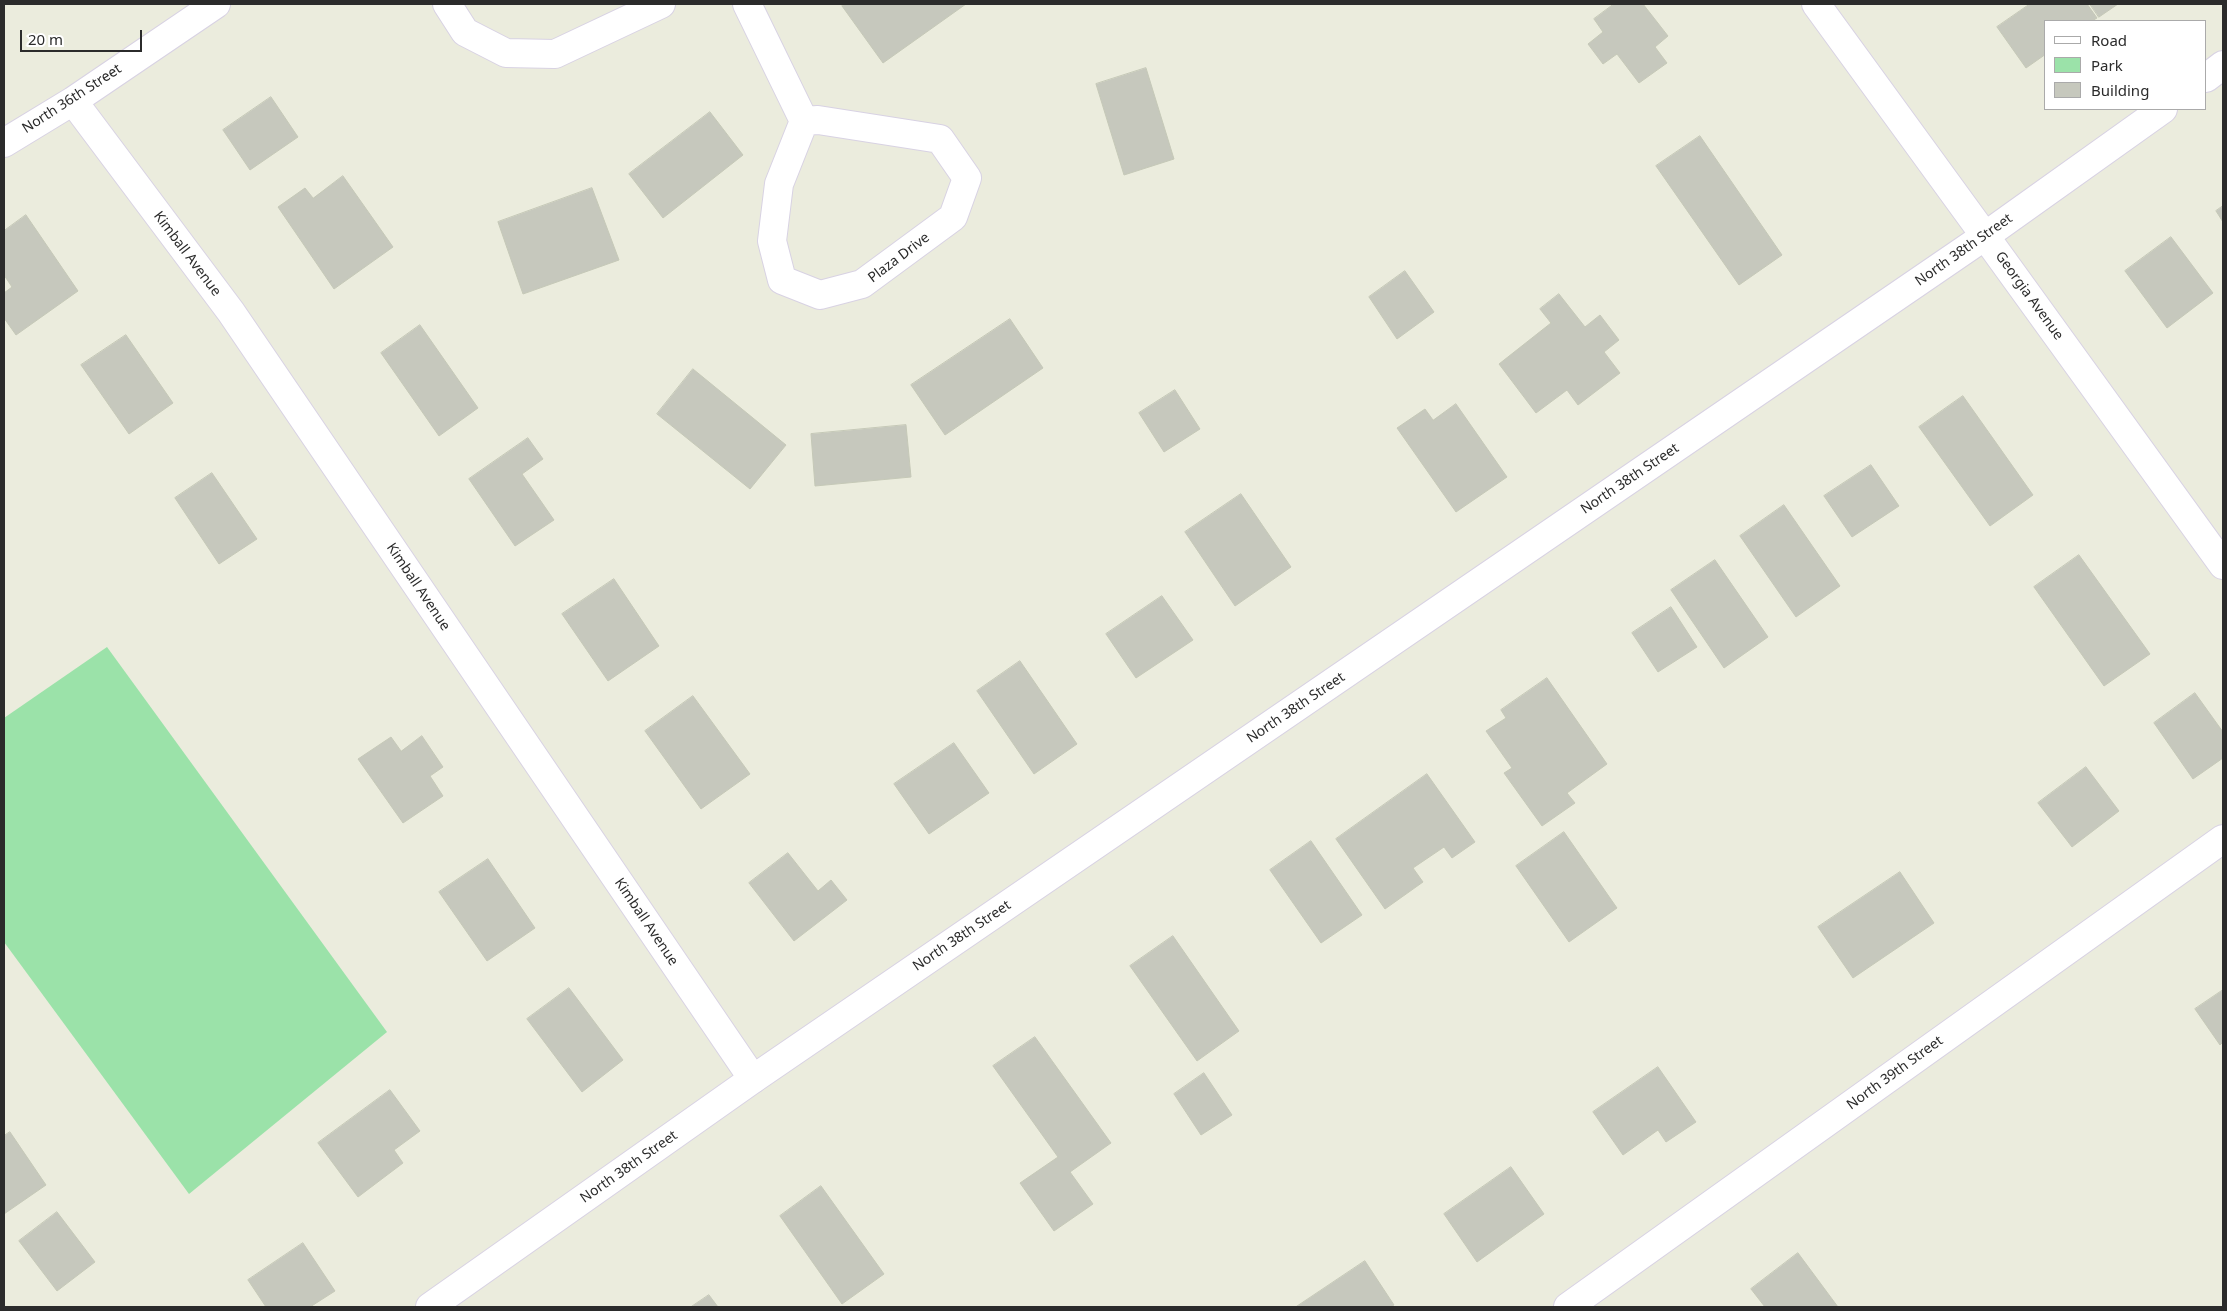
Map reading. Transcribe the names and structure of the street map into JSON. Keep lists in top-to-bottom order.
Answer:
{
  "streets": {
    "street": [
      "North 36th Street",
      "North 38th Street",
      "Kimball Avenue",
      "Plaza Drive",
      "Georgia Avenue",
      "North 39th Street"
    ]
  },
  "crossings": [
    ["North 36th Street", "Kimball Avenue"],
    ["North 38th Street", "Kimball Avenue"],
    ["North 38th Street", "Georgia Avenue"]
  ],
  "legend": ["Road", "Park", "Building"],
  "scale_bar": "20 m"
}
